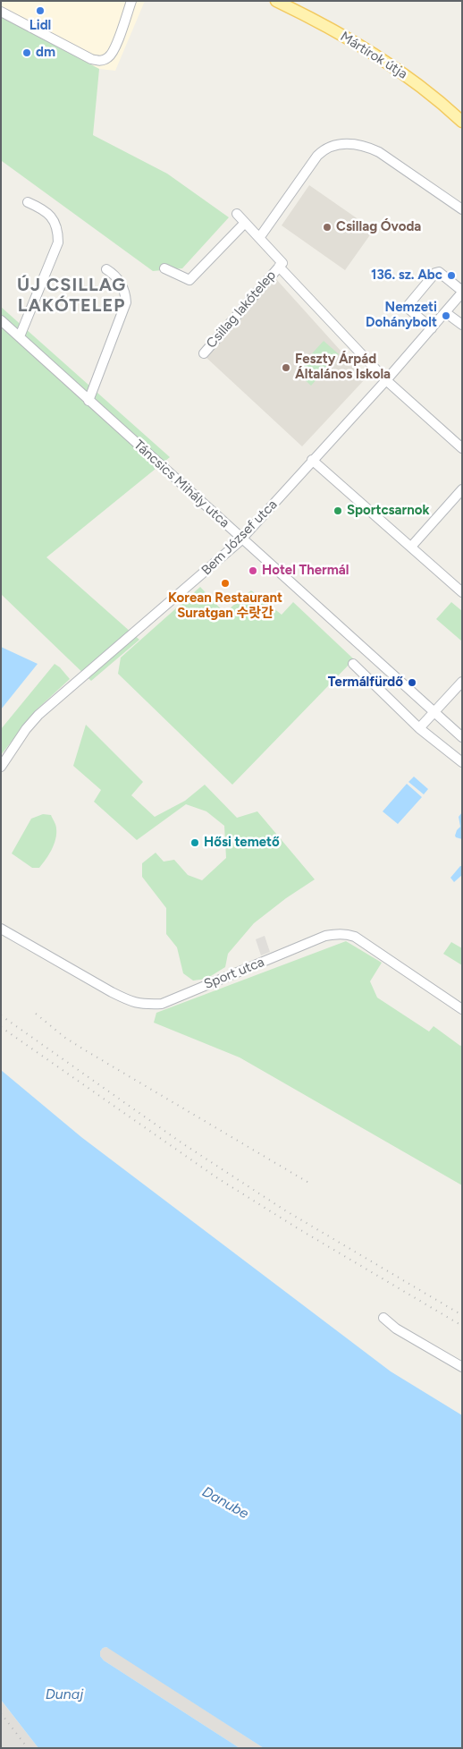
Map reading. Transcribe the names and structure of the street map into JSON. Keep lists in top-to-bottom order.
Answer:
{
  "streets": {
    "main road": ["Mártírok útja"],
    "street": [
      "Csillag lakótelep",
      "Táncsics Mihály utca",
      "Bem József utca",
      "Sport utca"
    ]
  },
  "crossings": [
    ["Csillag lakótelep", "Bem József utca"],
    ["Táncsics Mihály utca", "Bem József utca"]
  ],
  "districts": ["ÚJ CSILLAG LAKÓTELEP"],
  "water": ["Danube", "Dunaj"],
  "places": [
    "Lidl",
    "dm",
    "Csillag Óvoda",
    "136. sz. Abc",
    "Nemzeti Dohánybolt",
    "Feszty Árpád Általános Iskola",
    "Sportcsarnok",
    "Hotel Thermál",
    "Korean Restaurant Suratgan 수랏간",
    "Termálfürdő",
    "Hősi temető"
  ]
}
